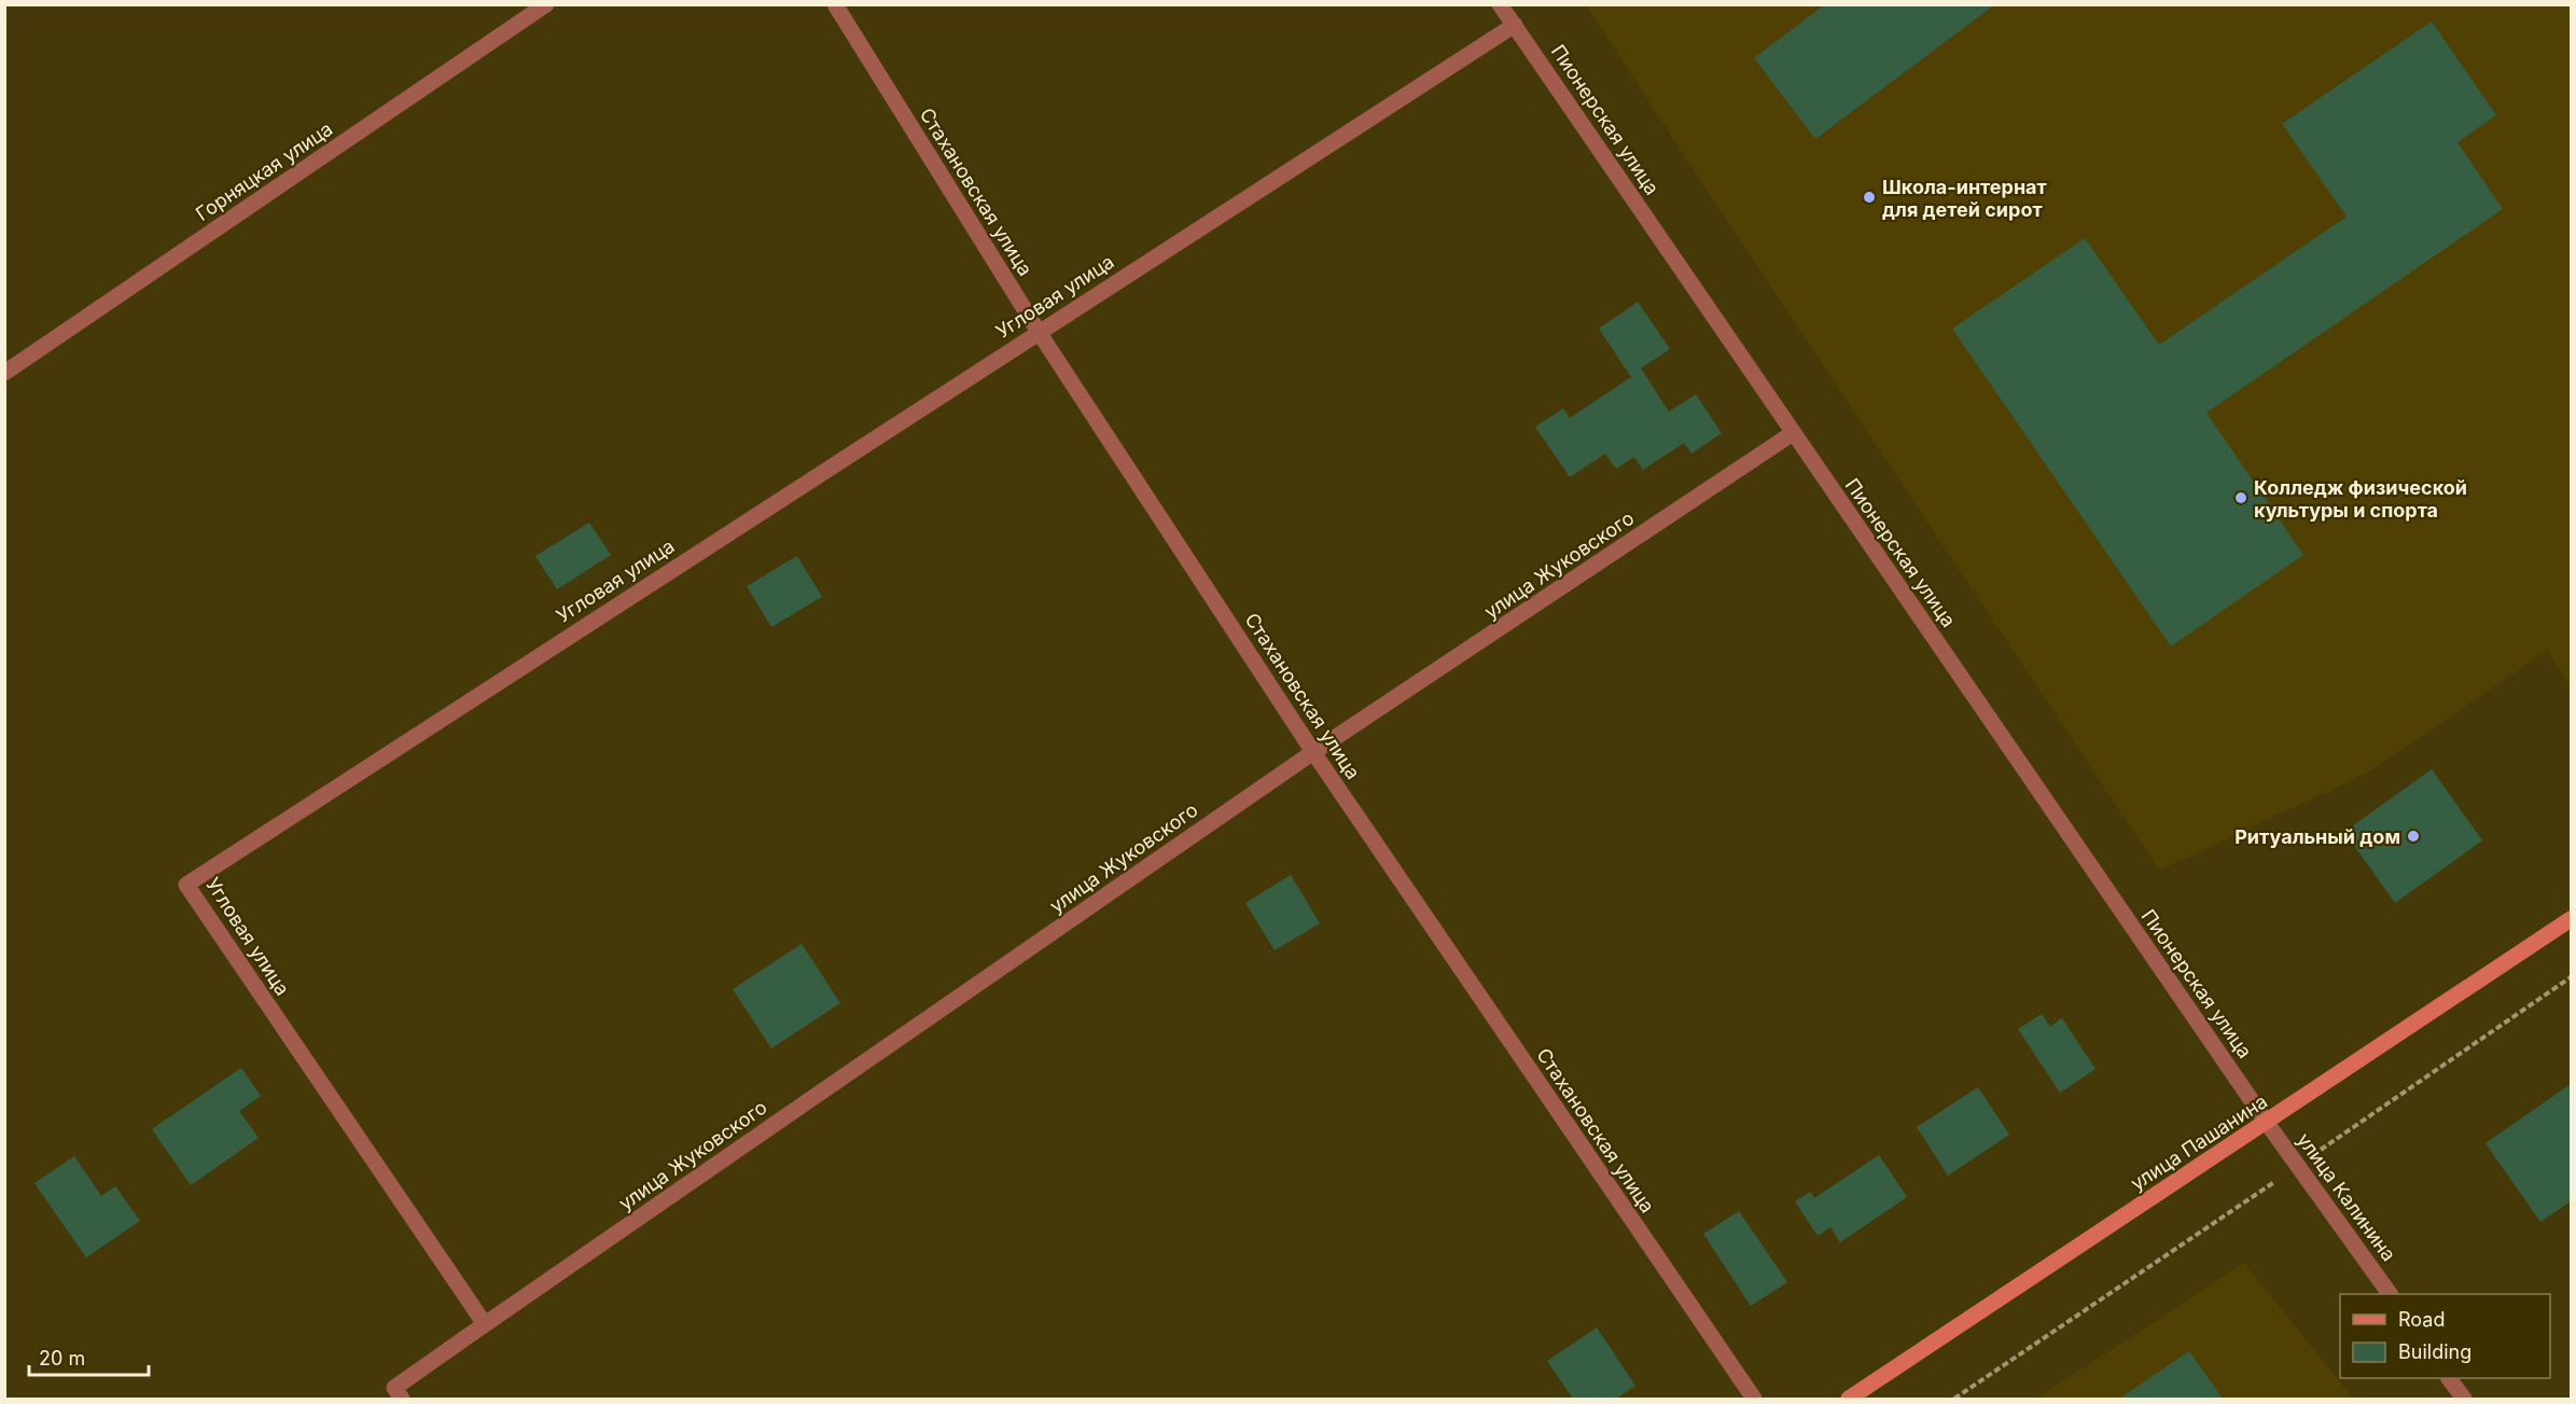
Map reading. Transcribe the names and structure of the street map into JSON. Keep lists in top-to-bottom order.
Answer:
{
  "streets": {
    "main road": ["улица Пашанина"],
    "street": [
      "Пионерская улица",
      "Горняцкая улица",
      "Стахановская улица",
      "Угловая улица",
      "улица Жуковского",
      "улица Калинина"
    ]
  },
  "crossings": [
    ["Пионерская улица", "Угловая улица"],
    ["Пионерская улица", "улица Жуковского"],
    ["Пионерская улица", "улица Пашанина"],
    ["Пионерская улица", "улица Калинина"],
    ["Стахановская улица", "Угловая улица"],
    ["Стахановская улица", "улица Жуковского"],
    ["Угловая улица", "улица Жуковского"],
    ["улица Пашанина", "улица Калинина"]
  ],
  "places": ["Школа-интернат для детей сирот", "Колледж физической культуры и спорта", "Ритуальный дом"],
  "legend": ["Road", "Building"],
  "scale_bar": "20 m"
}
